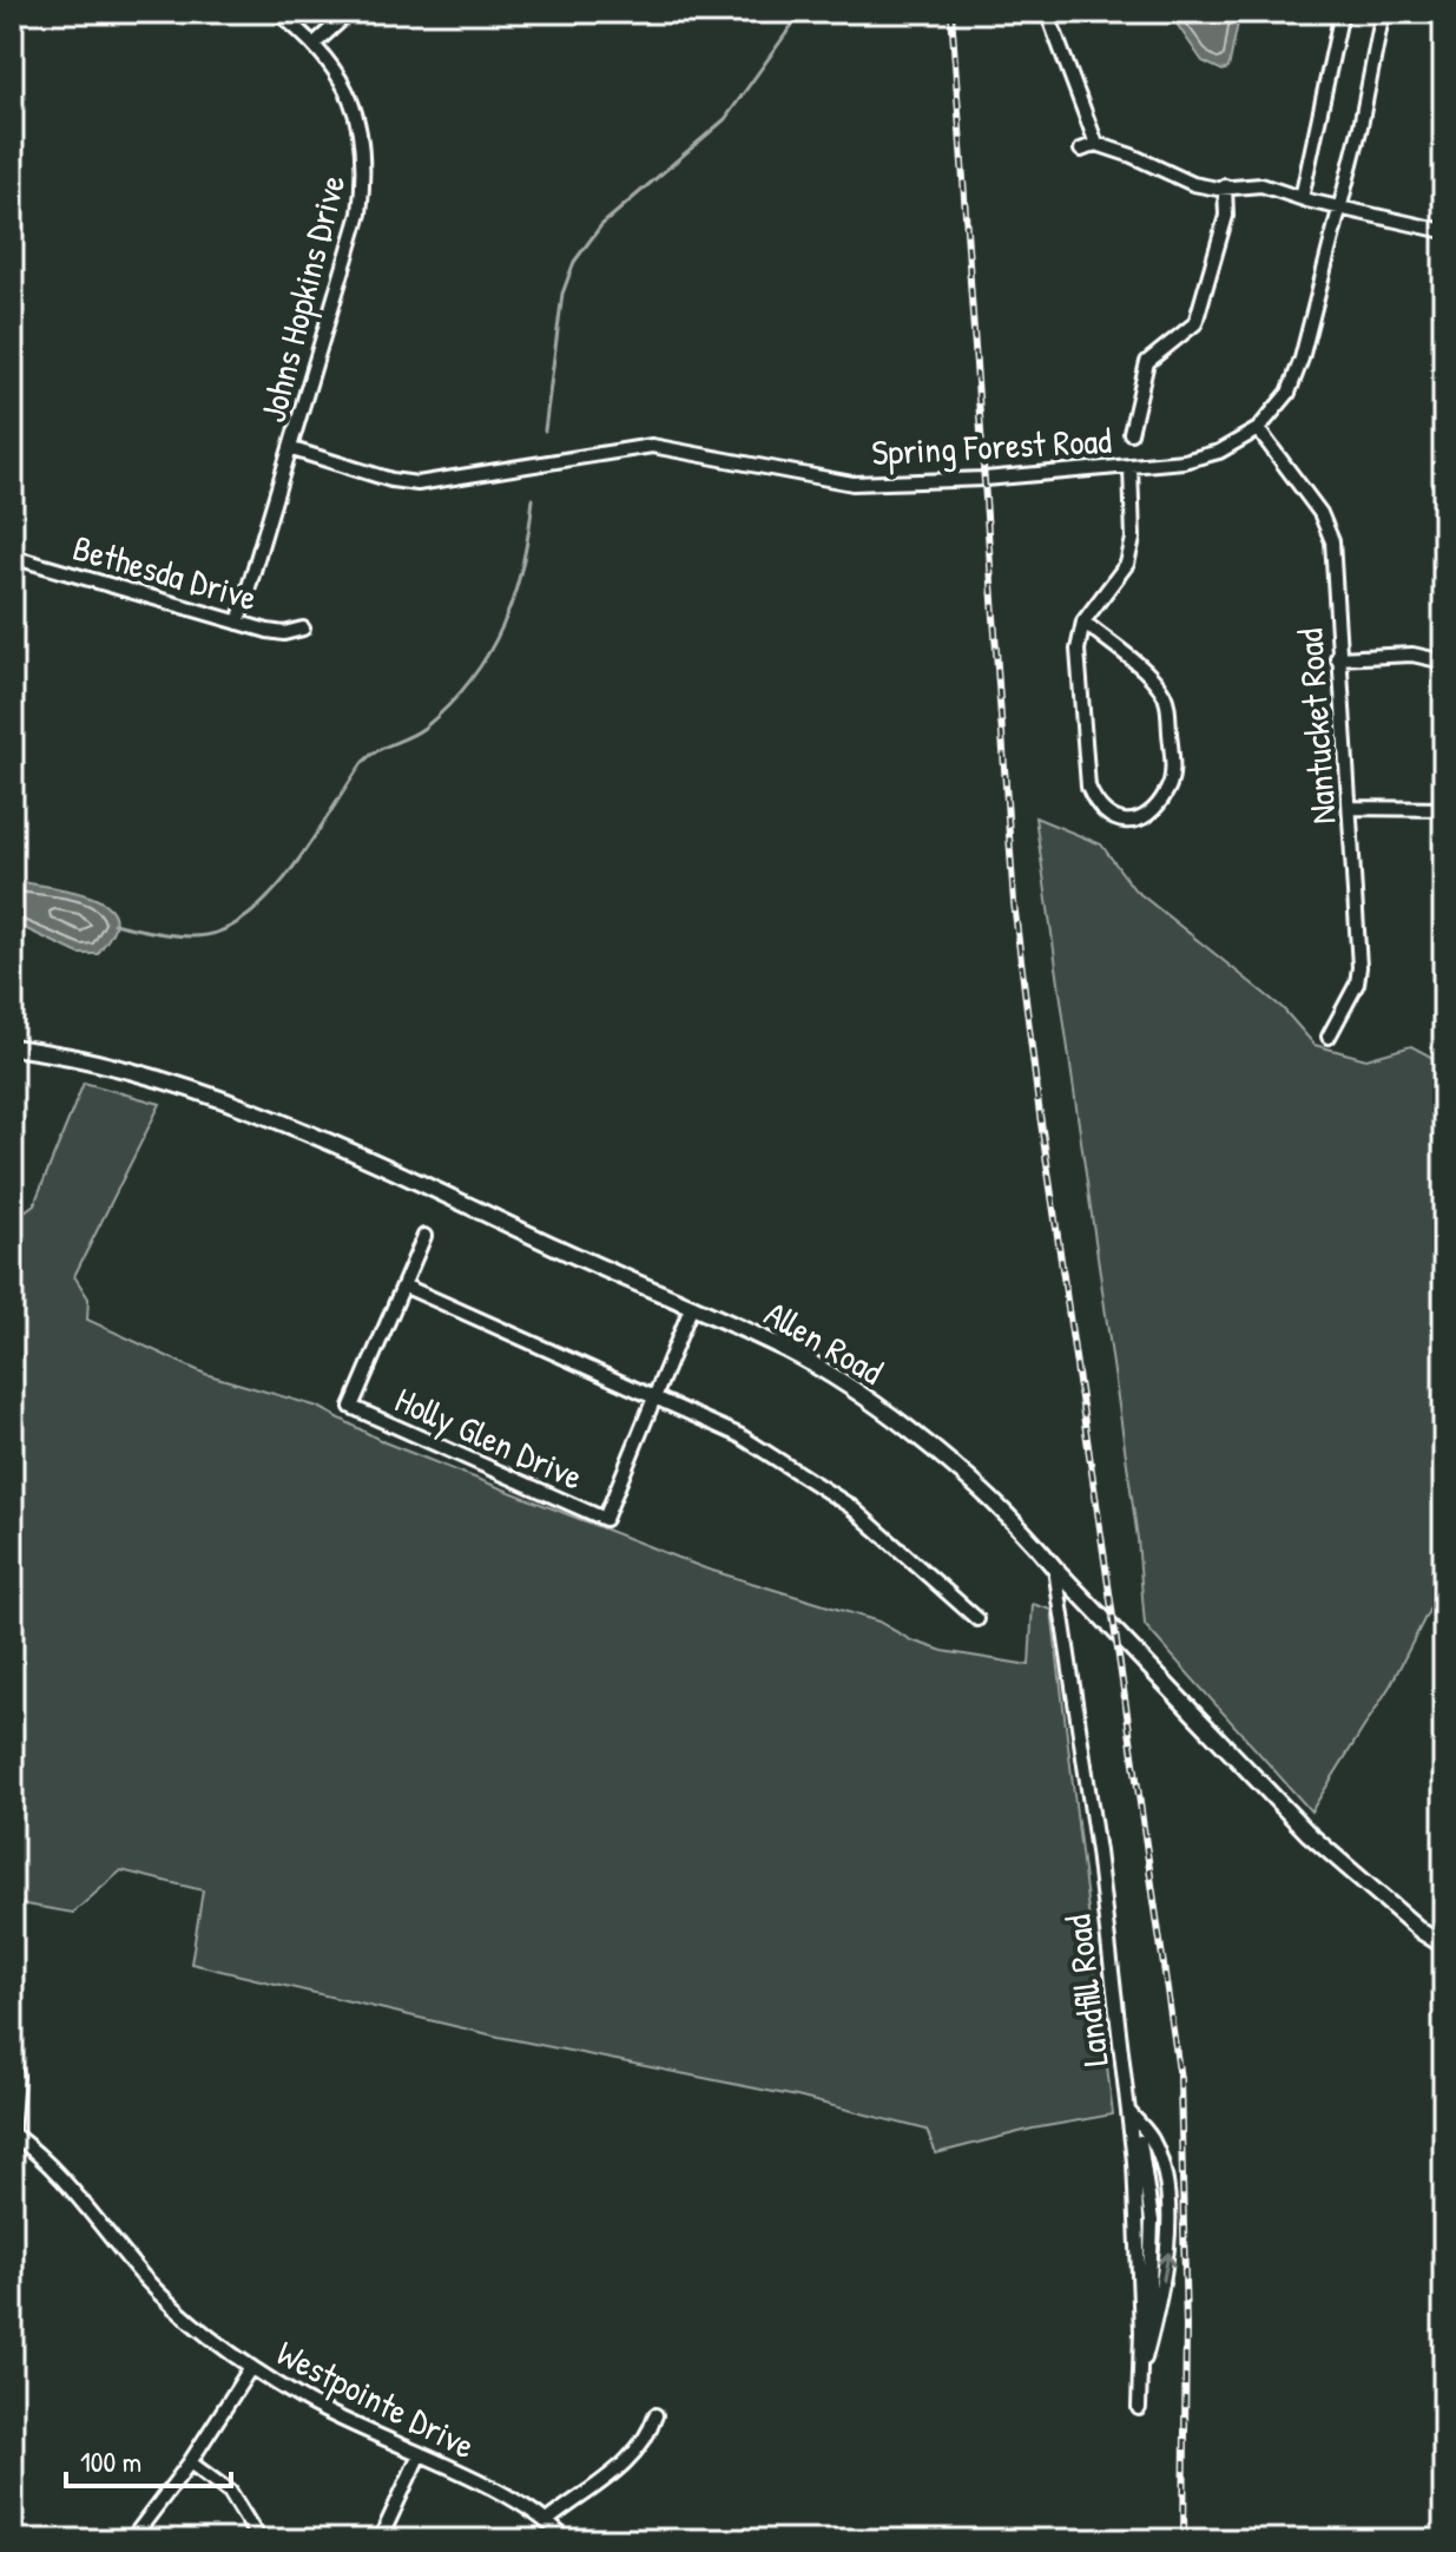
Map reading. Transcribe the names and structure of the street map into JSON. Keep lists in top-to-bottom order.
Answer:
{
  "streets": {
    "main road": ["Allen Road"],
    "street": [
      "Johns Hopkins Drive",
      "Spring Forest Road",
      "Bethesda Drive",
      "Nantucket Road",
      "Holly Glen Drive",
      "Landfill Road",
      "Westpointe Drive"
    ]
  },
  "crossings": [
    ["Johns Hopkins Drive", "Spring Forest Road"],
    ["Johns Hopkins Drive", "Bethesda Drive"],
    ["Spring Forest Road", "Nantucket Road"],
    ["Allen Road", "Holly Glen Drive"],
    ["Allen Road", "Landfill Road"]
  ],
  "scale_bar": "100 m"
}
